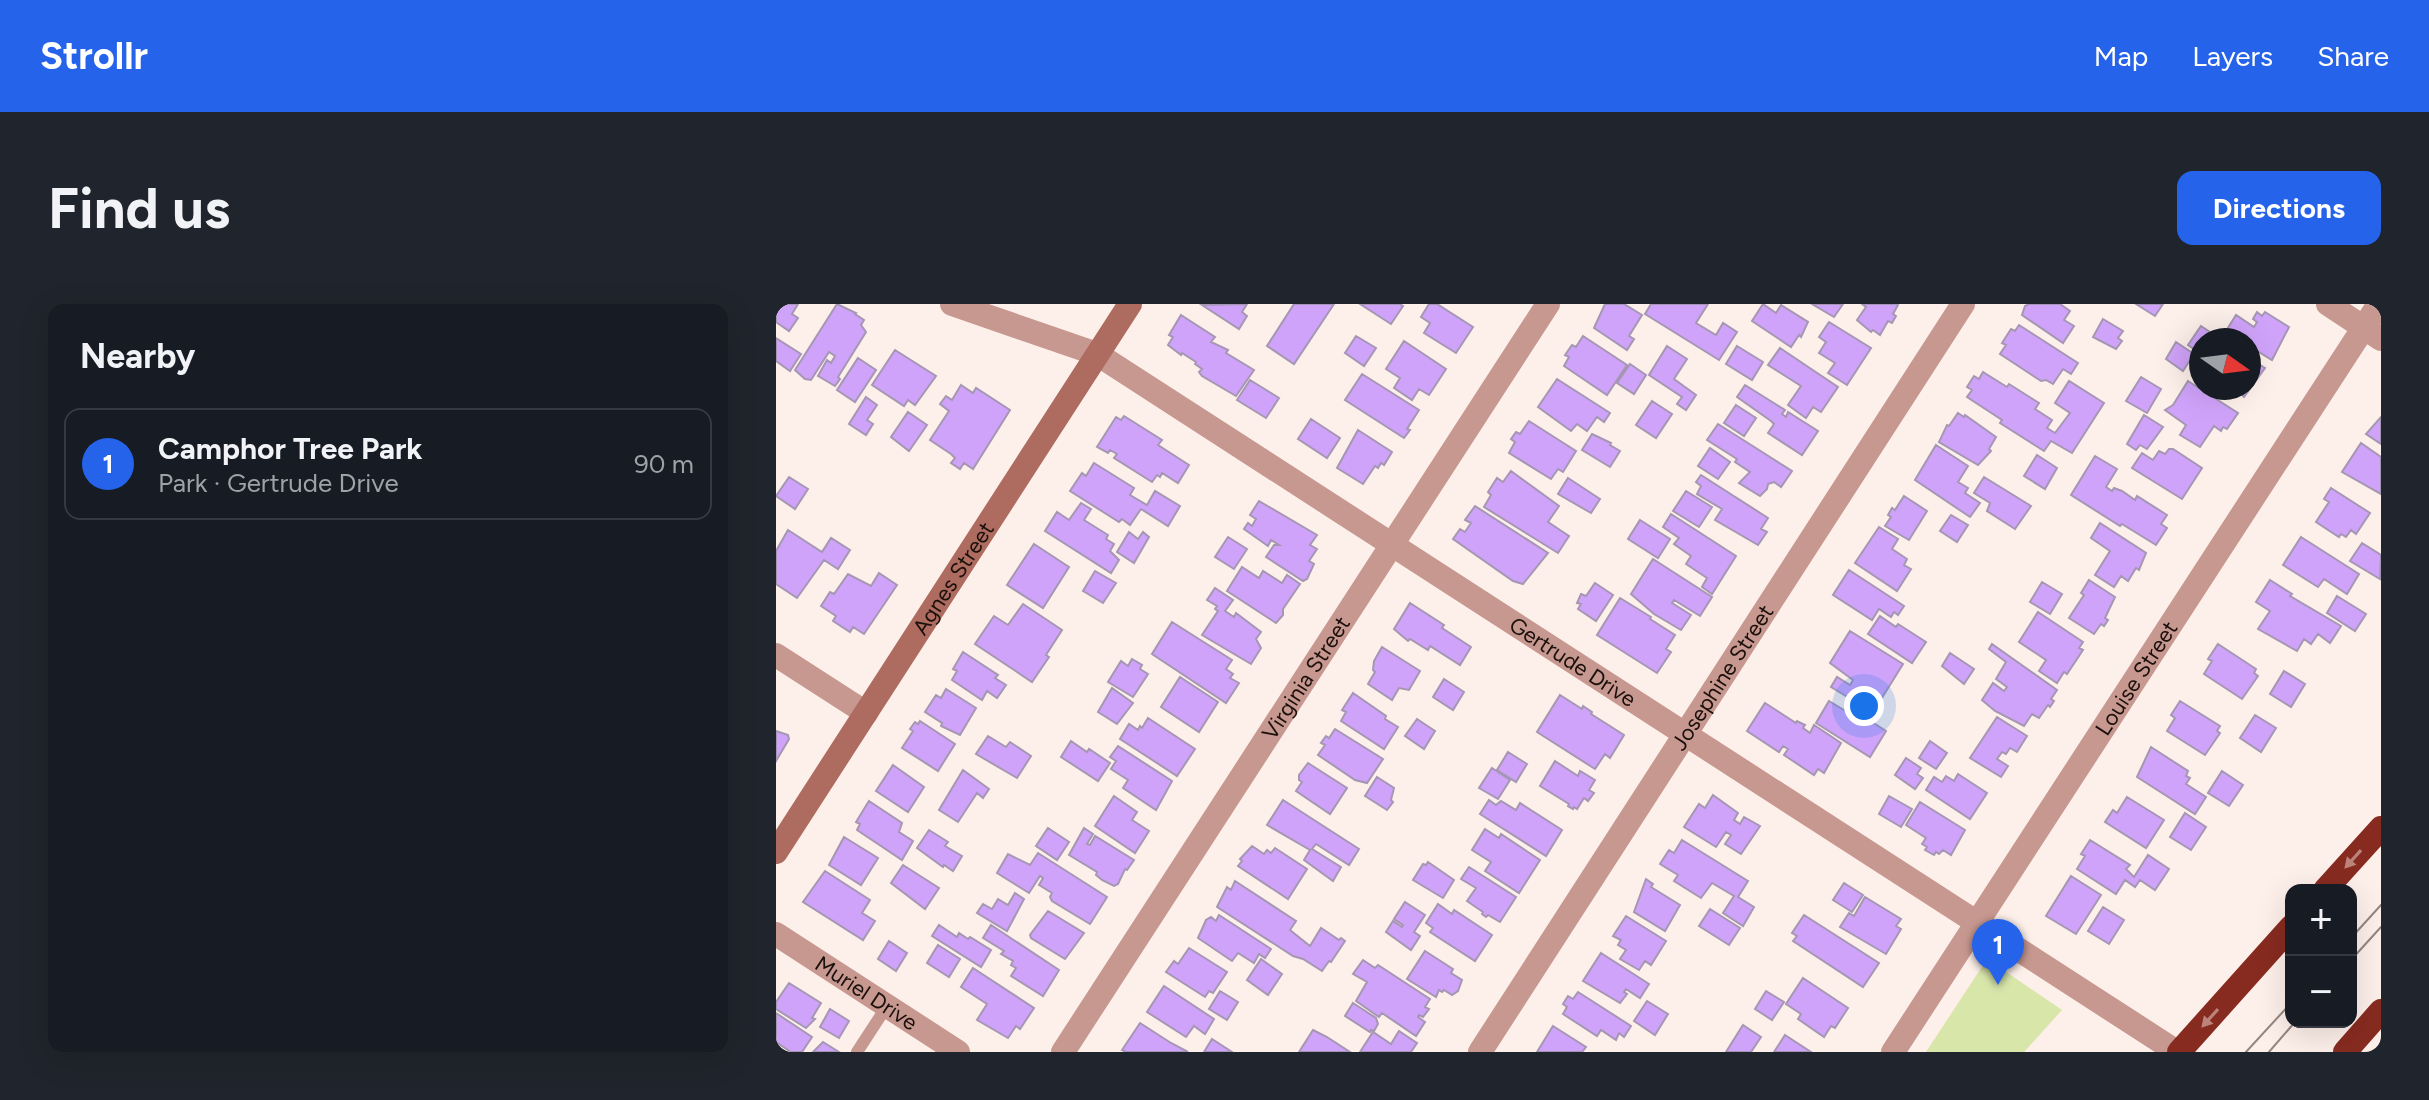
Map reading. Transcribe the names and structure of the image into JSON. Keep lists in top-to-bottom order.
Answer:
{
  "streets": {
    "street": [
      "Agnes Street",
      "Gertrude Drive",
      "Virginia Street",
      "Josephine Street",
      "Louise Street",
      "Muriel Drive"
    ]
  },
  "crossings": [
    ["Agnes Street", "Gertrude Drive"],
    ["Gertrude Drive", "Virginia Street"],
    ["Gertrude Drive", "Josephine Street"],
    ["Gertrude Drive", "Louise Street"]
  ],
  "north": "right",
  "page": {
    "header": "Strollr",
    "nav": ["Map", "Layers", "Share"],
    "buttons": "Directions",
    "title": "Find us",
    "heading": "Nearby",
    "list": [
      {
        "mark": "1",
        "name": "Camphor Tree Park",
        "note": "Park · Gertrude Drive",
        "value": "90 m"
      }
    ],
    "map_buttons": ["+", "−"],
    "pins": "1"
  }
}
